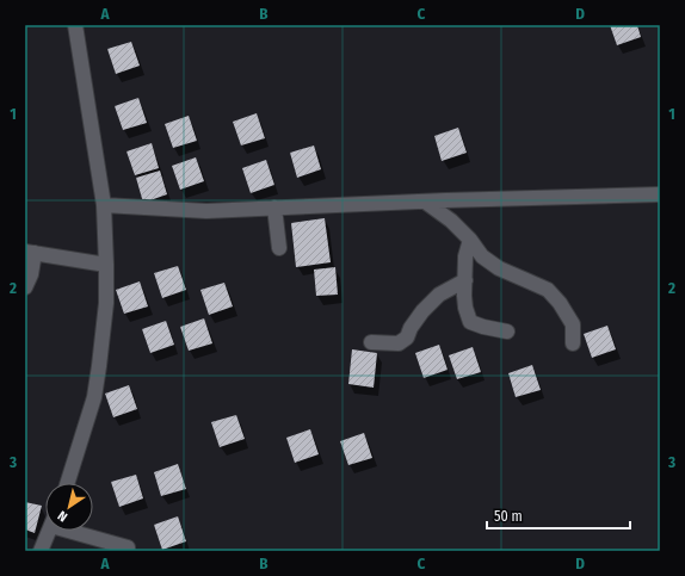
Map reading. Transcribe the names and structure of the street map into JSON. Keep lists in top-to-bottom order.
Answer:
{
  "scale_bar": "50 m",
  "north": "bottom left",
  "grid": {
    "columns": [
      "A",
      "B",
      "C",
      "D"
    ],
    "rows": ["1", "2", "3"]
  }
}
